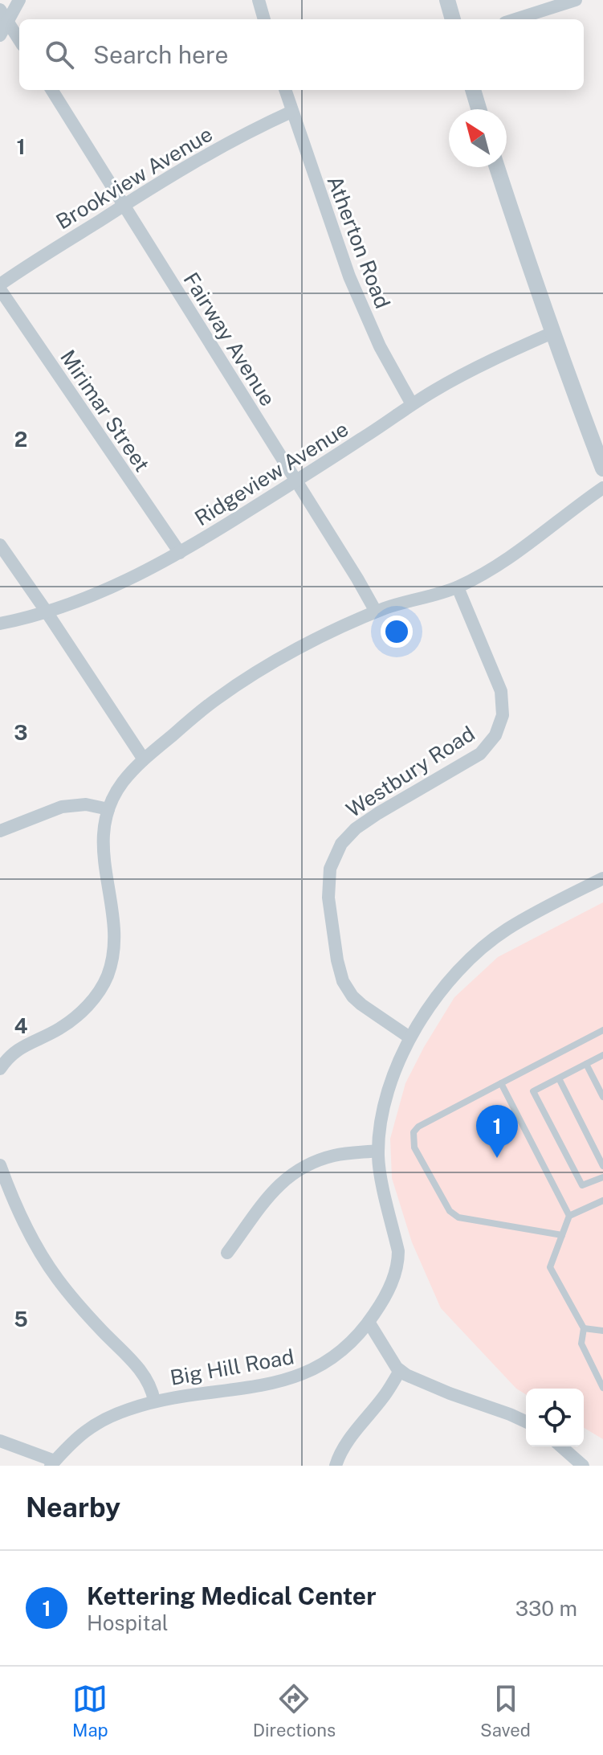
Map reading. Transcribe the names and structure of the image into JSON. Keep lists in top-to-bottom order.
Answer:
{
  "streets": {
    "street": [
      "Brookview Avenue",
      "Atherton Road",
      "Fairway Avenue",
      "Mirimar Street",
      "Ridgeview Avenue",
      "Westbury Road",
      "Big Hill Road"
    ]
  },
  "crossings": [
    ["Brookview Avenue", "Atherton Road"],
    ["Brookview Avenue", "Fairway Avenue"],
    ["Brookview Avenue", "Mirimar Street"],
    ["Atherton Road", "Ridgeview Avenue"],
    ["Fairway Avenue", "Ridgeview Avenue"],
    ["Mirimar Street", "Ridgeview Avenue"],
    ["Westbury Road", "Big Hill Road"]
  ],
  "north": "top left",
  "page": {
    "search": "Search here",
    "pins": "1",
    "heading": "Nearby",
    "list": [
      {
        "mark": "1",
        "name": "Kettering Medical Center",
        "note": "Hospital",
        "value": "330 m"
      }
    ],
    "nav": ["Map", "Directions", "Saved"]
  },
  "grid": {
    "rows": [
      "1",
      "2",
      "3",
      "4",
      "5"
    ]
  }
}
